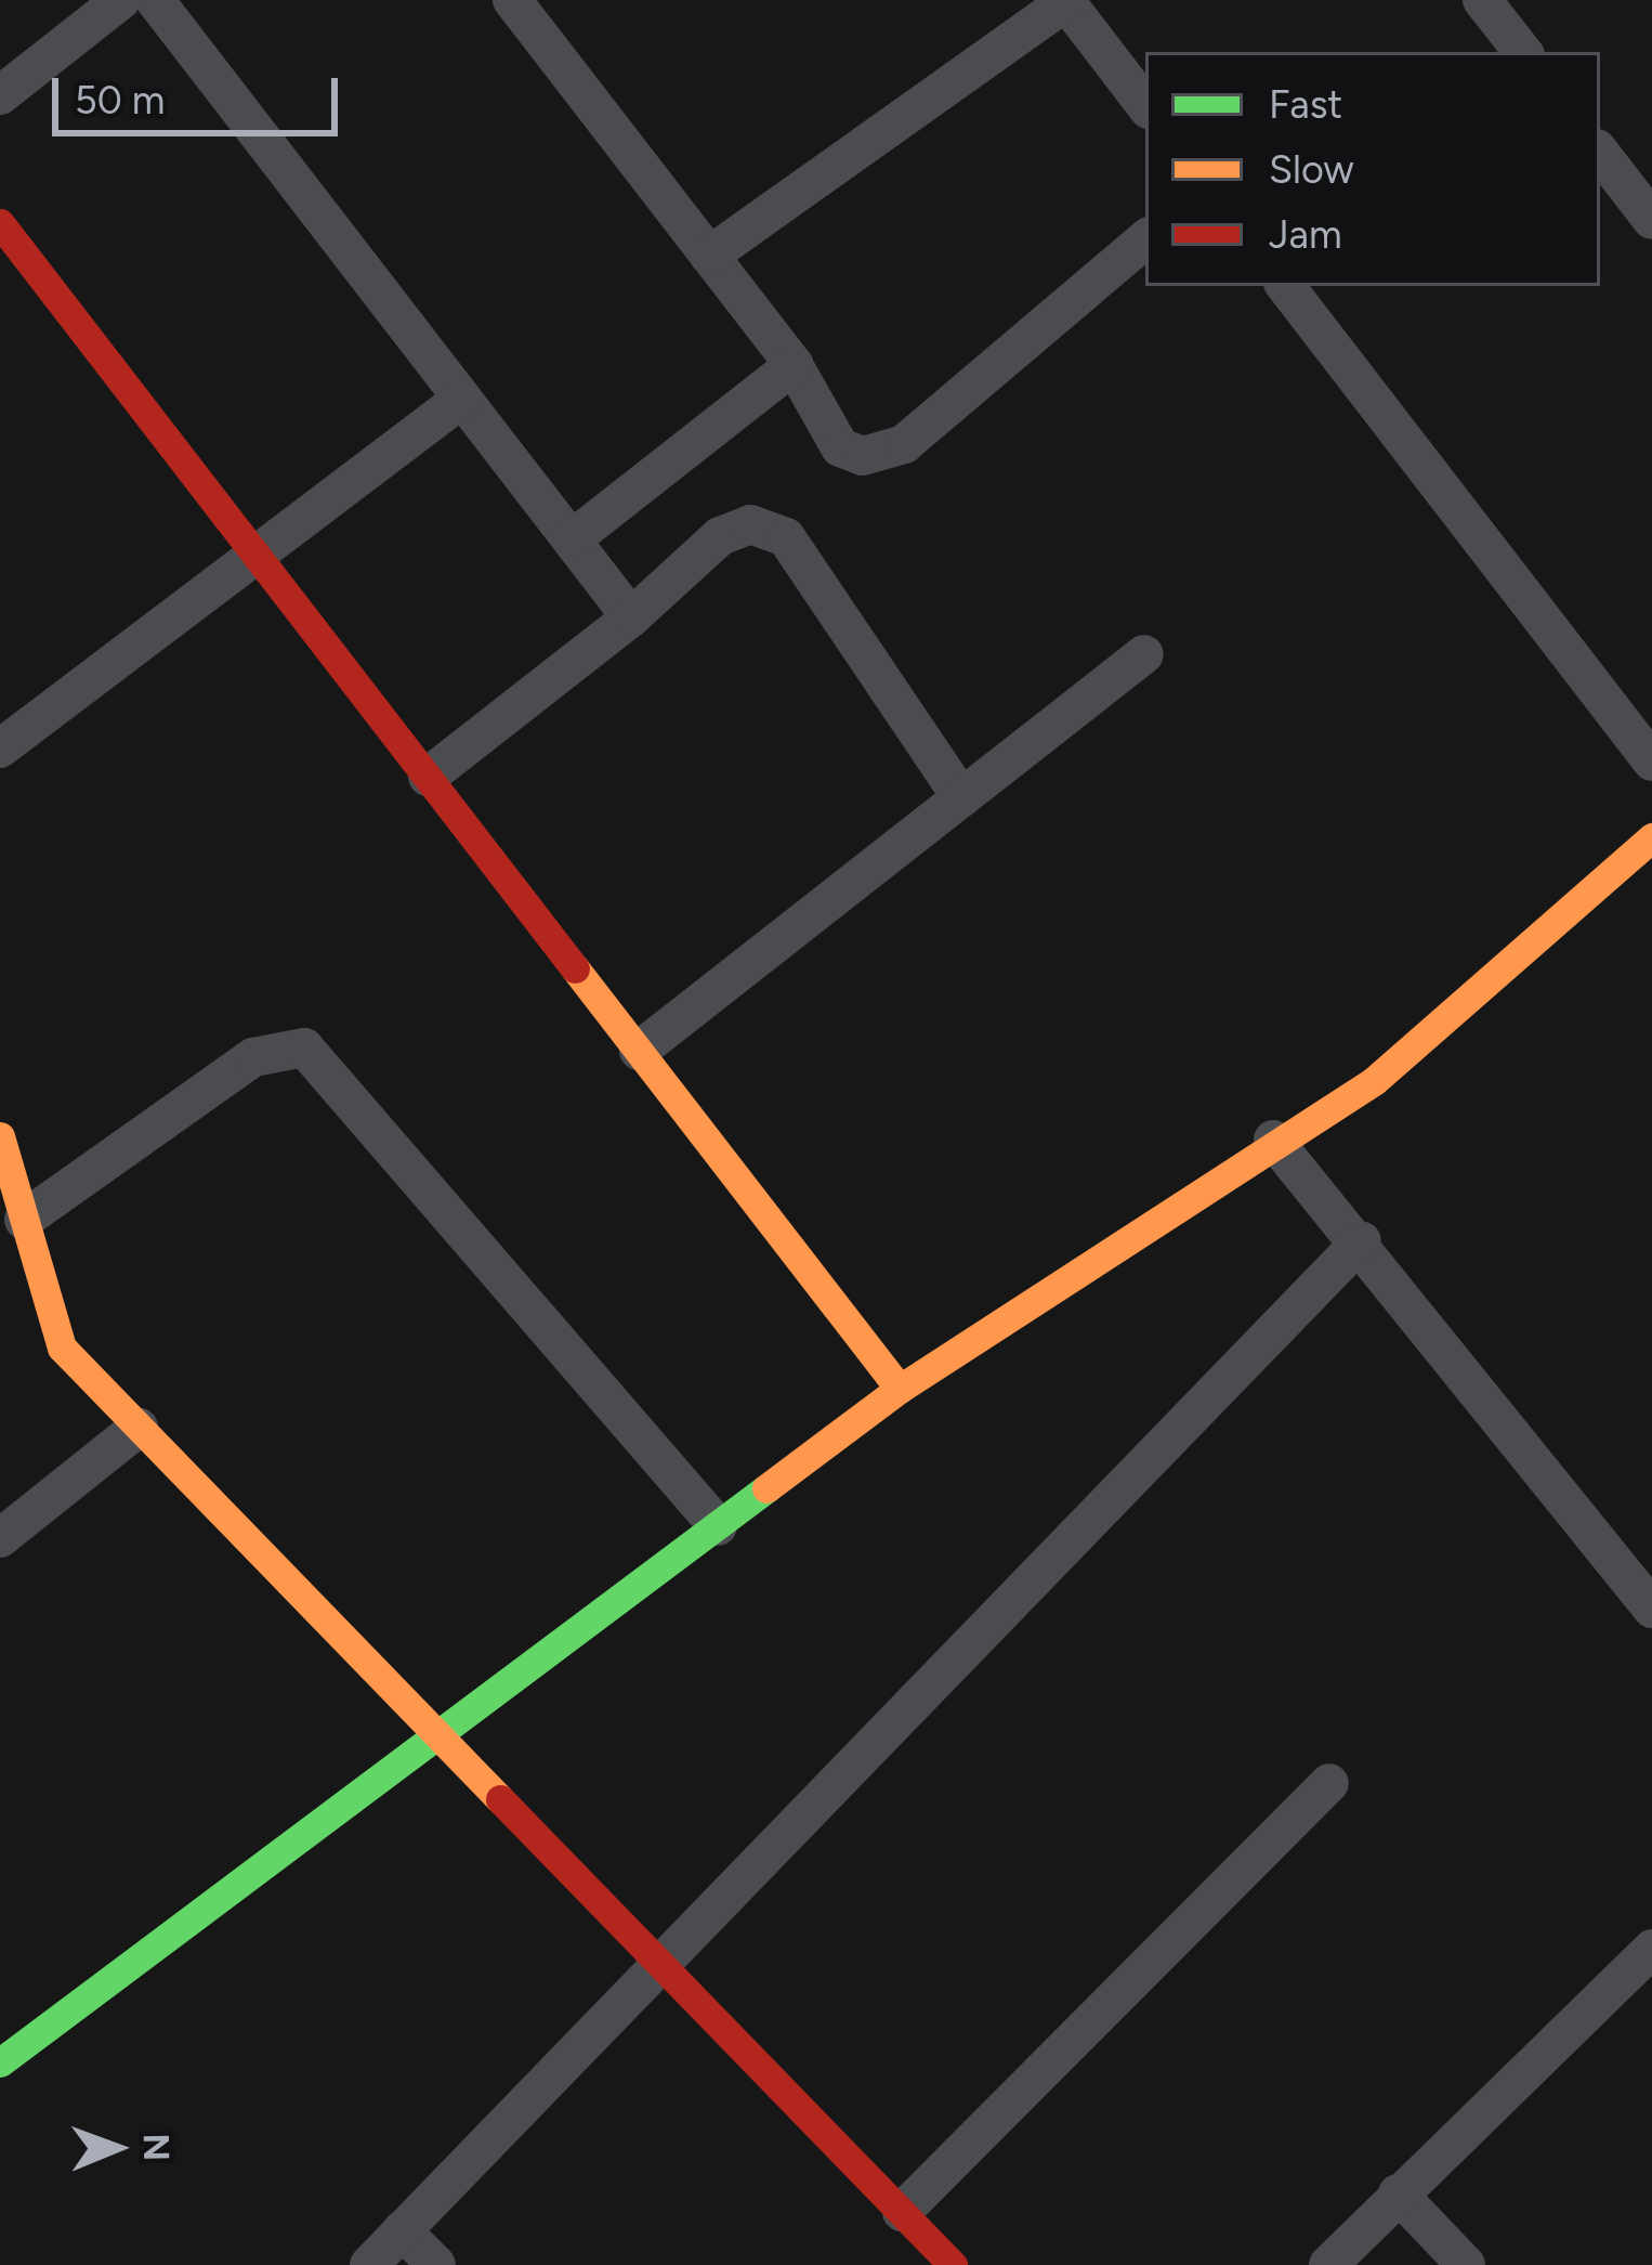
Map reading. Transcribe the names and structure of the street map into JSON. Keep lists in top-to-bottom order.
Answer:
{
  "legend": ["Fast", "Slow", "Jam"],
  "scale_bar": "50 m",
  "north": "right"
}
